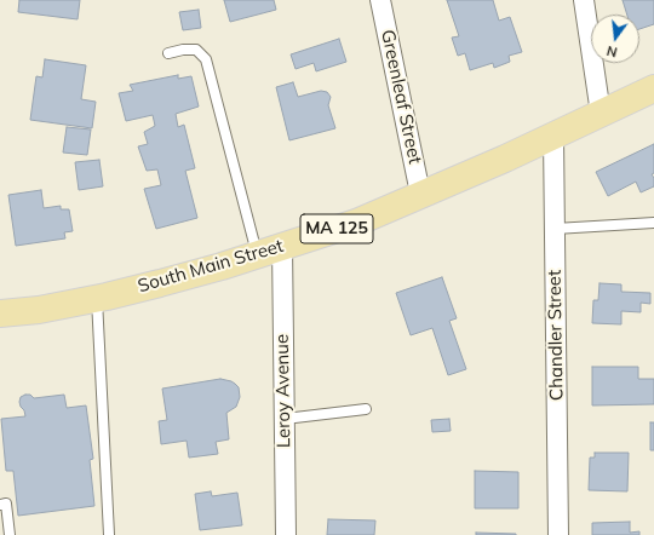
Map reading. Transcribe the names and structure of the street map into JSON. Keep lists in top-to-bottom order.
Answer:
{
  "streets": {
    "main road": ["MA 125", "South Main Street"],
    "street": ["Greenleaf Street", "Chandler Street", "Leroy Avenue"]
  },
  "crossings": [
    ["Greenleaf Street", "South Main Street"],
    ["South Main Street", "Chandler Street"],
    ["South Main Street", "Leroy Avenue"]
  ],
  "north": "bottom"
}
